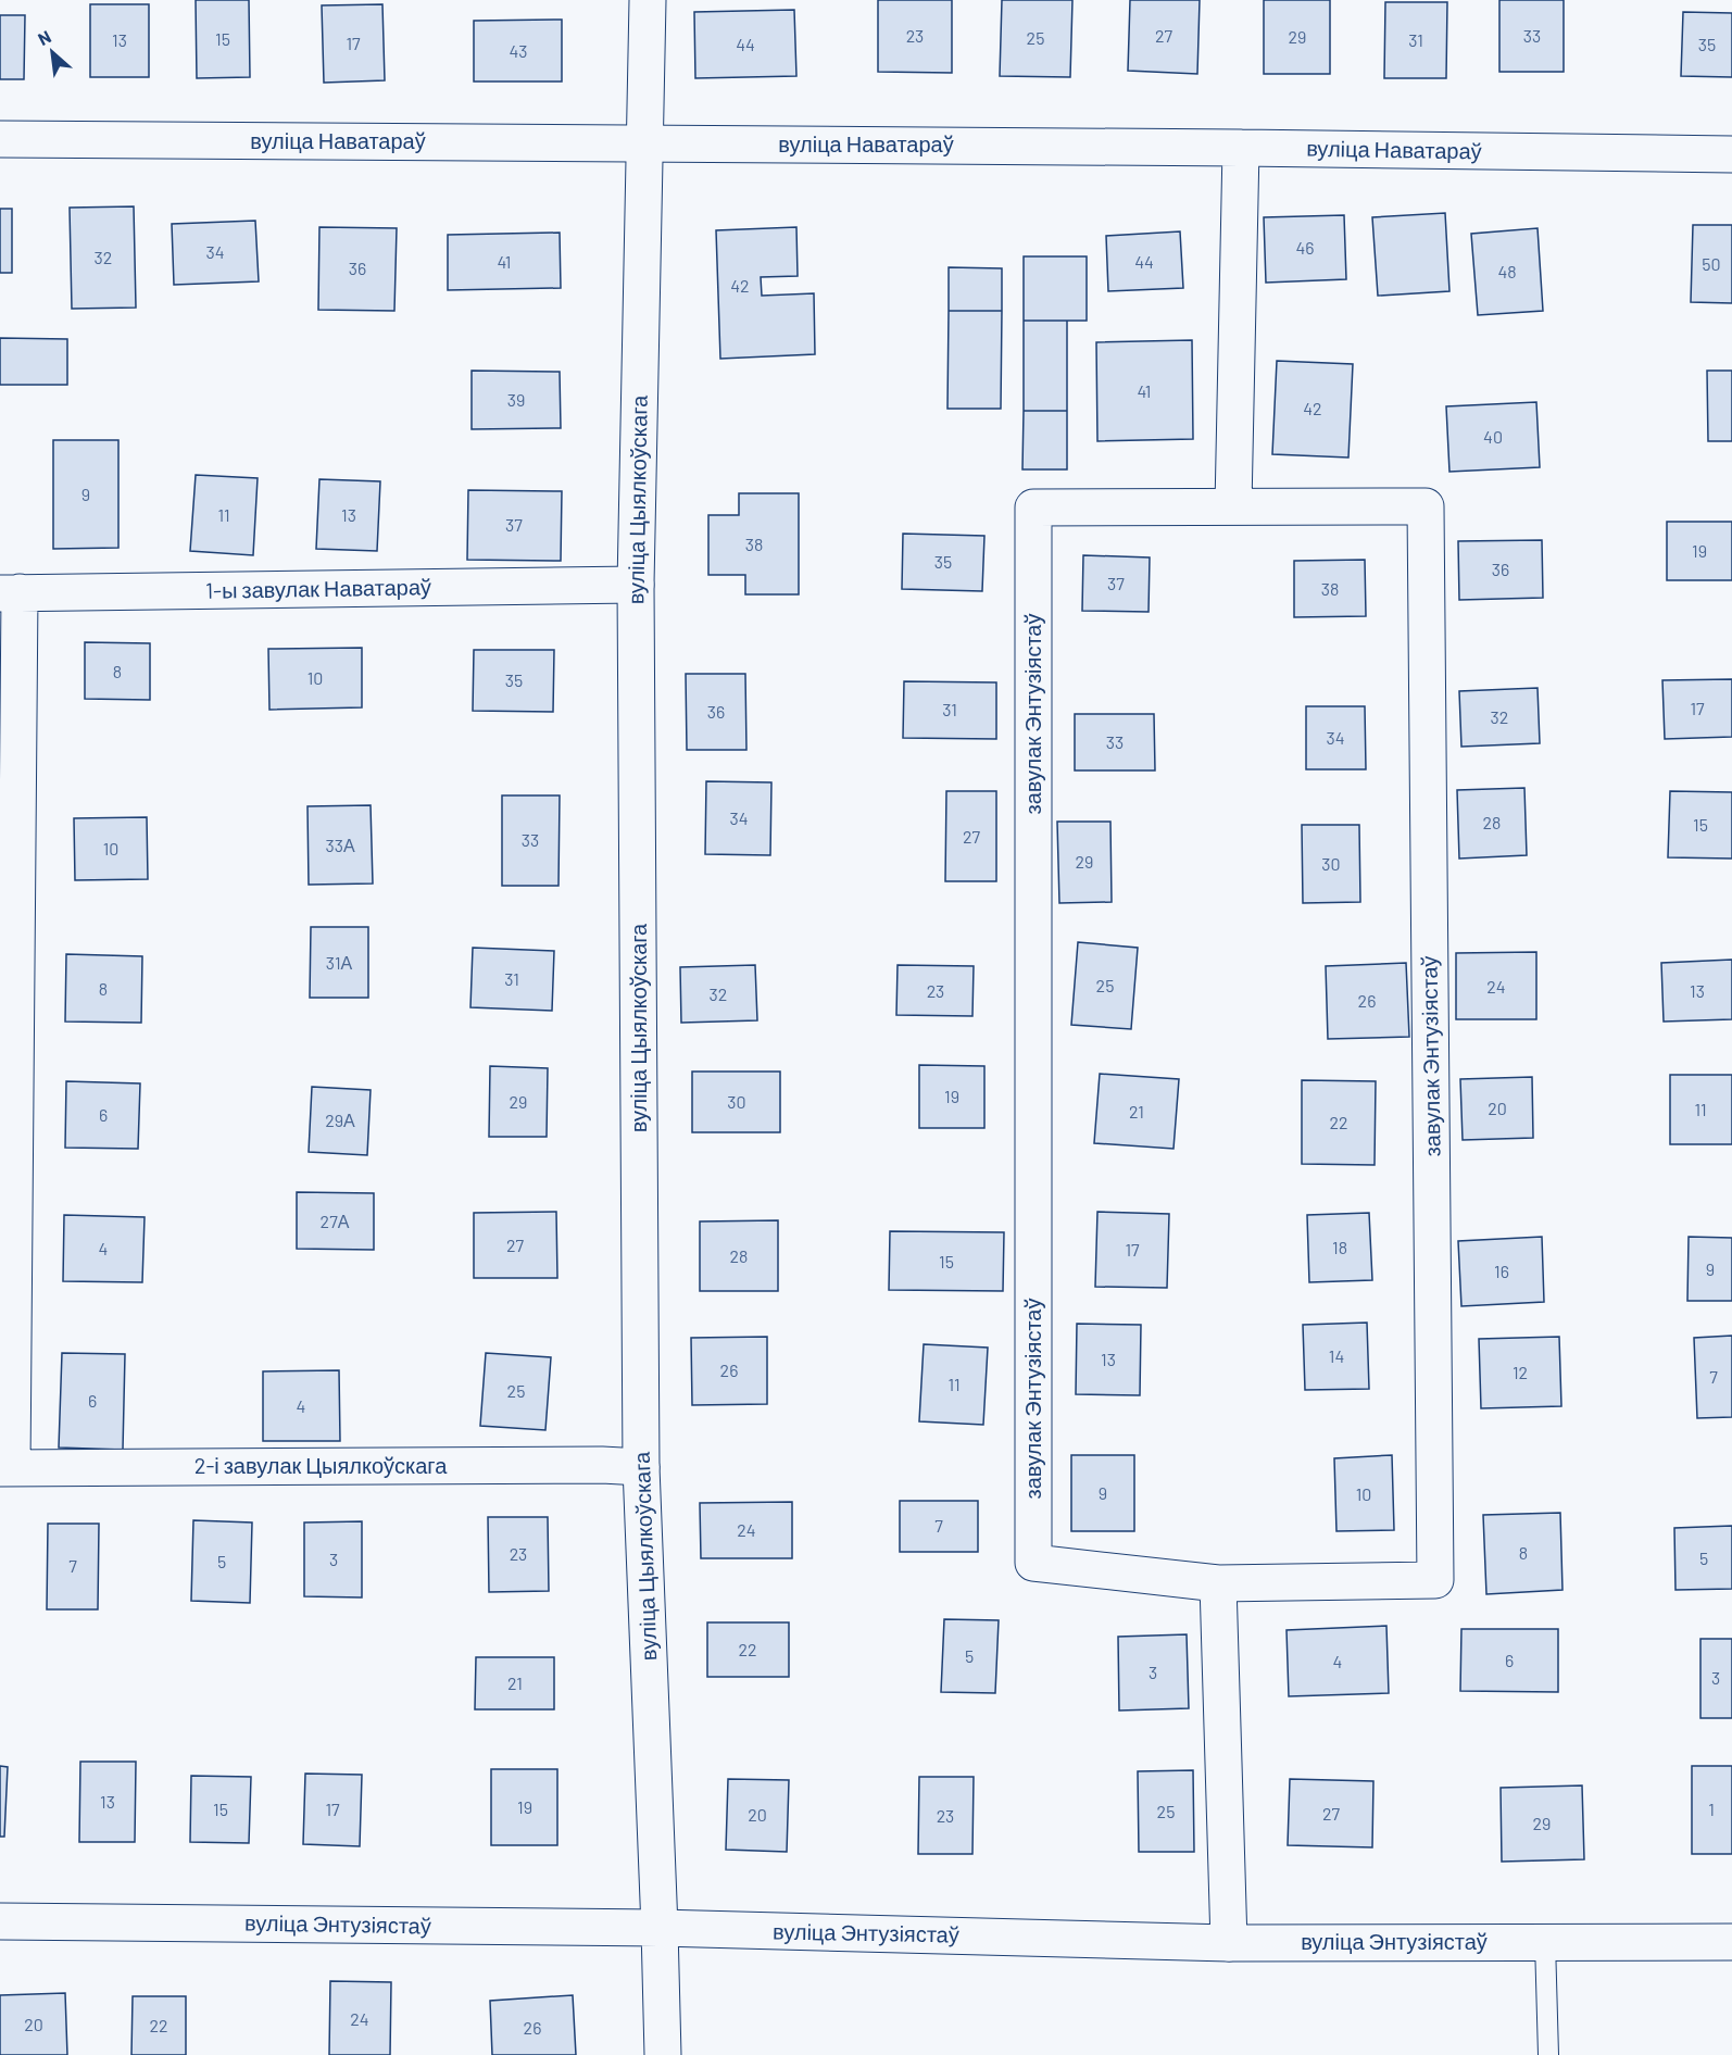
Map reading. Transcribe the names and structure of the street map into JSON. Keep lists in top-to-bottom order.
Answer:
{
  "streets": {
    "street": [
      "вуліца Наватараў",
      "вуліца Цыялкоўскага",
      "1-ы завулак Наватараў",
      "завулак Энтузіястаў",
      "2-і завулак Цыялкоўскага",
      "вуліца Энтузіястаў"
    ]
  },
  "crossings": [
    ["вуліца Наватараў", "вуліца Цыялкоўскага"],
    ["вуліца Цыялкоўскага", "1-ы завулак Наватараў"],
    ["вуліца Цыялкоўскага", "2-і завулак Цыялкоўскага"],
    ["вуліца Цыялкоўскага", "вуліца Энтузіястаў"]
  ],
  "house_numbers": [
    "23",
    "27",
    "33",
    "29",
    "25",
    "15",
    "13",
    "31",
    "17",
    "44",
    "35",
    "43",
    "46",
    "34",
    "32",
    "41",
    "44",
    "50",
    "36",
    "48",
    "42",
    "41",
    "39",
    "42",
    "40",
    "9",
    "11",
    "13",
    "37",
    "38",
    "19",
    "35",
    "36",
    "37",
    "38",
    "8",
    "10",
    "35",
    "17",
    "31",
    "36",
    "32",
    "34",
    "33",
    "34",
    "28",
    "15",
    "27",
    "33",
    "33А",
    "10",
    "29",
    "30",
    "31А",
    "31",
    "25",
    "24",
    "8",
    "23",
    "13",
    "32",
    "26",
    "19",
    "29",
    "30",
    "20",
    "11",
    "21",
    "6",
    "29А",
    "22",
    "27А",
    "27",
    "18",
    "4",
    "17",
    "28",
    "15",
    "9",
    "16",
    "14",
    "13",
    "26",
    "12",
    "7",
    "11",
    "25",
    "6",
    "4",
    "9",
    "10",
    "7",
    "24",
    "8",
    "23",
    "5",
    "3",
    "5",
    "7",
    "22",
    "5",
    "6",
    "4",
    "3",
    "3",
    "21",
    "13",
    "19",
    "15",
    "17",
    "1",
    "25",
    "27",
    "20",
    "23",
    "29",
    "24",
    "20",
    "22",
    "26"
  ],
  "north": "top left"
}
